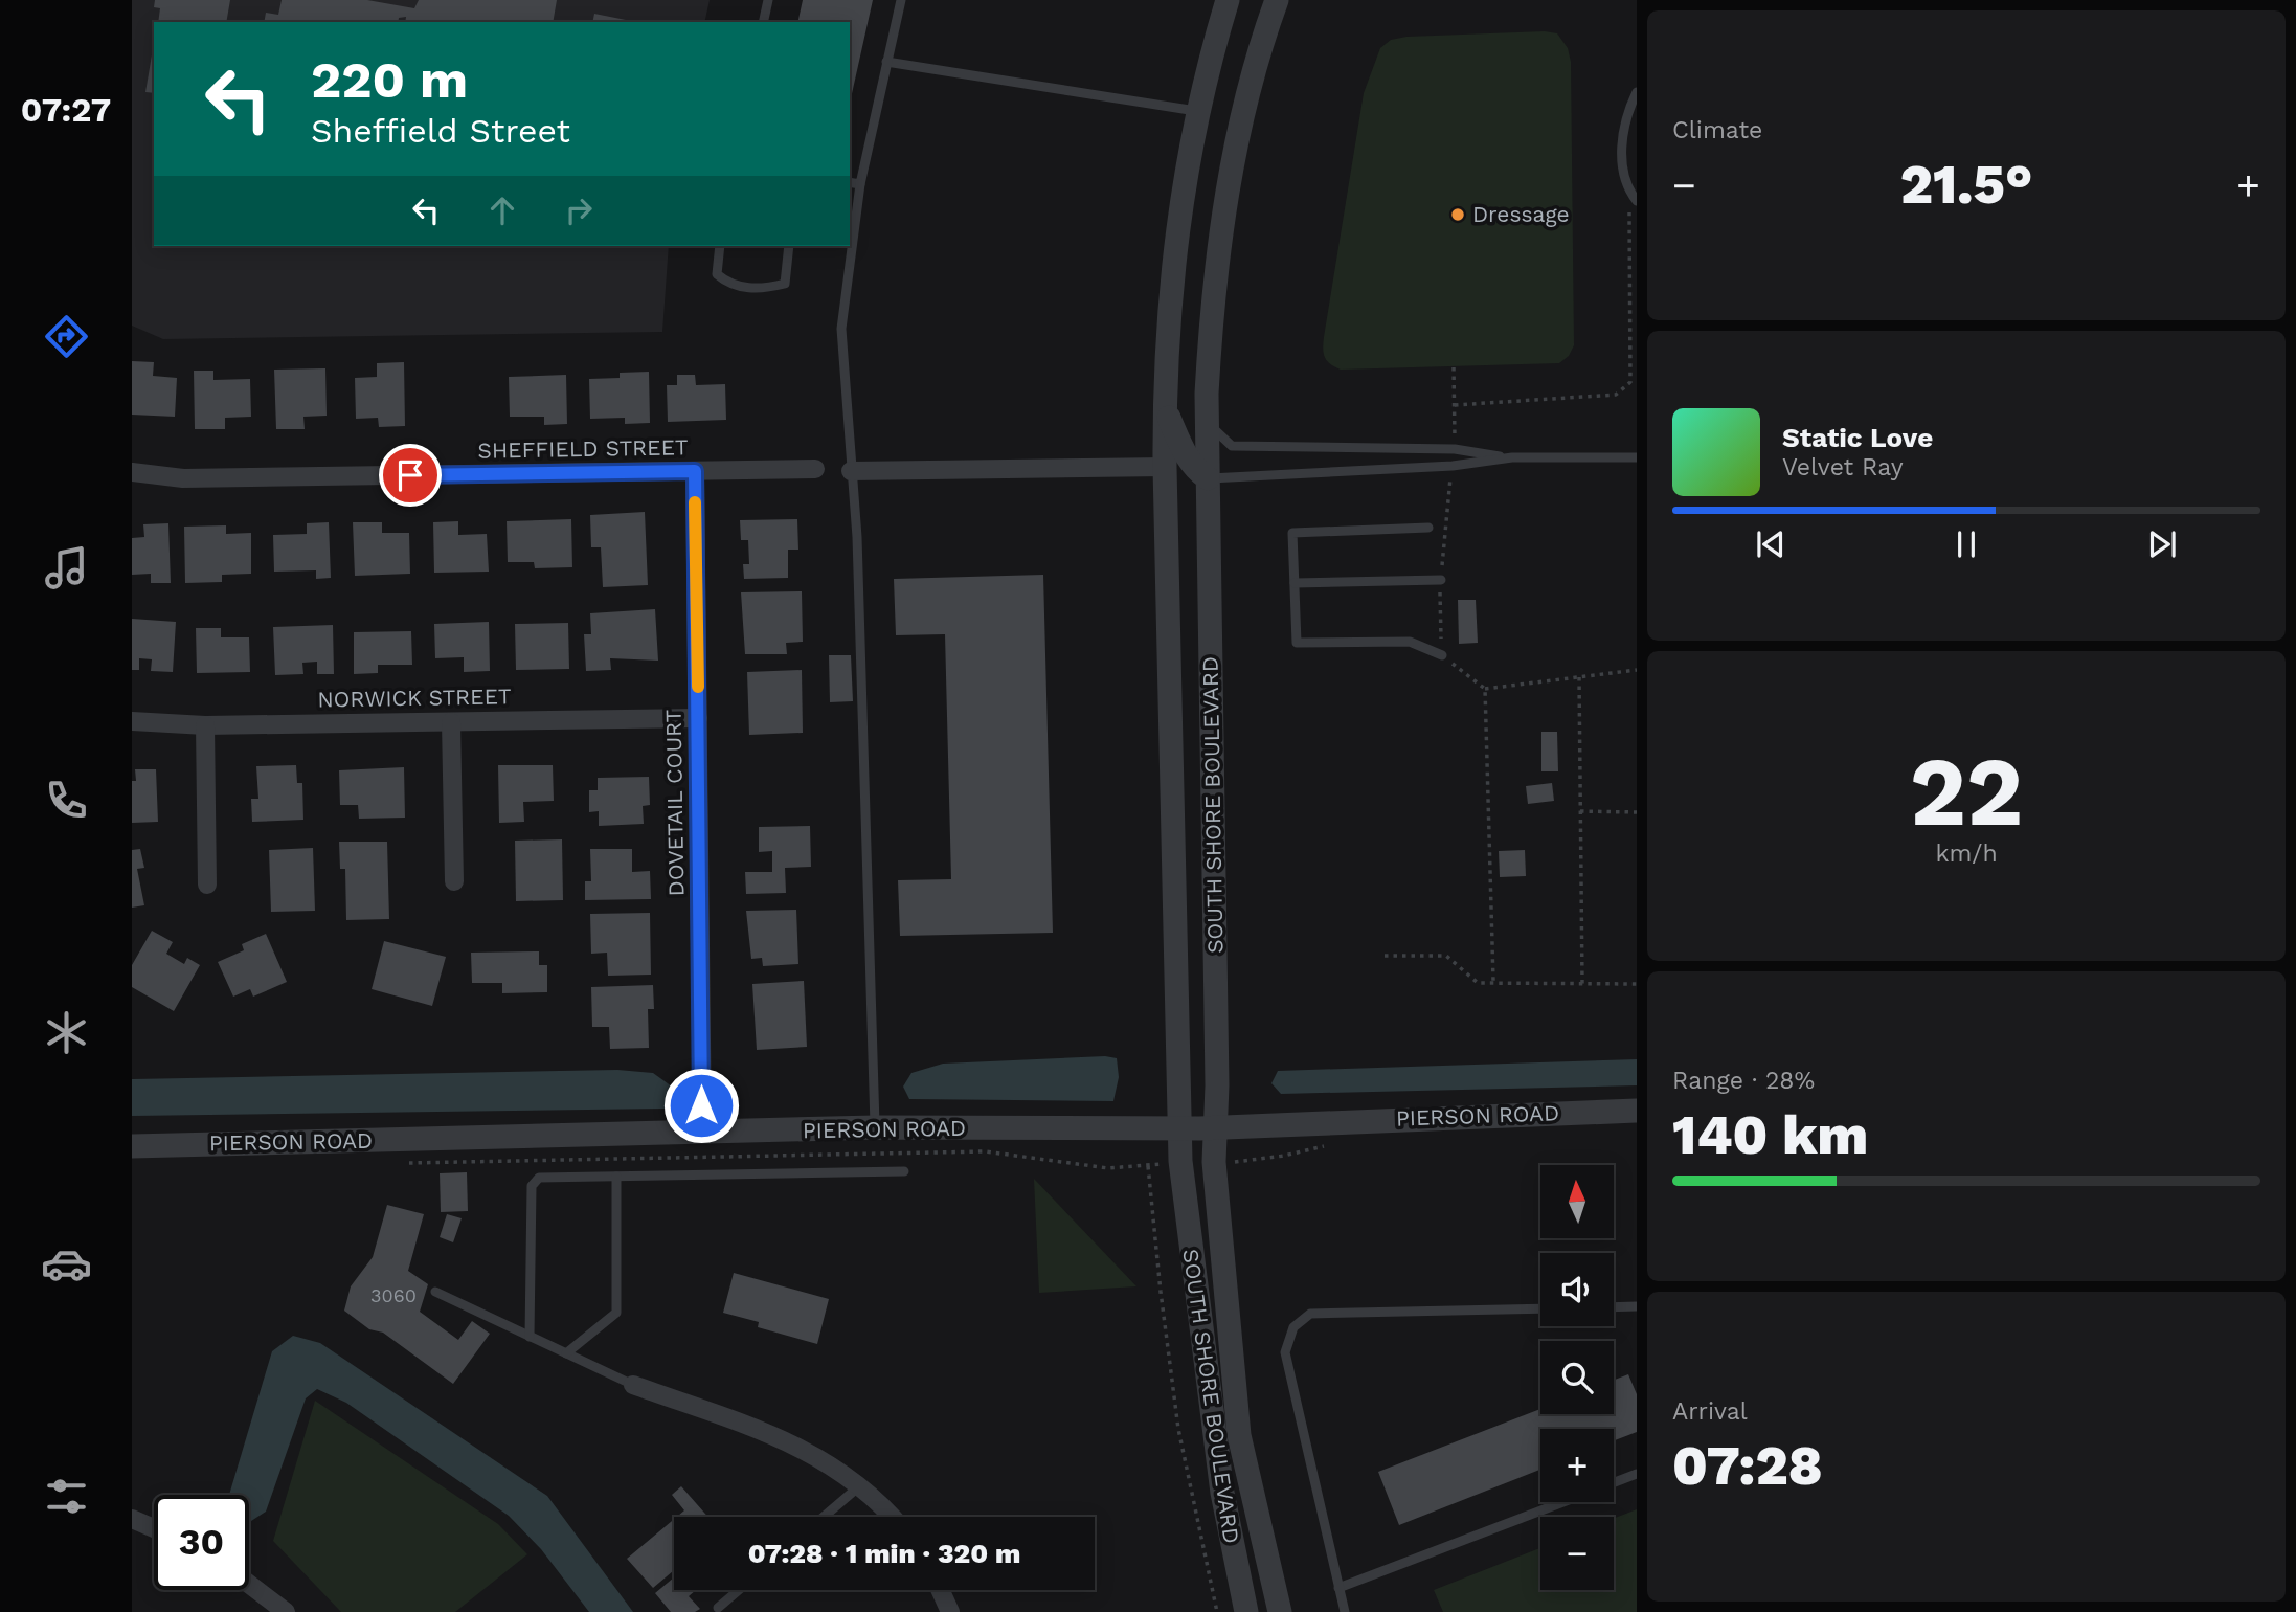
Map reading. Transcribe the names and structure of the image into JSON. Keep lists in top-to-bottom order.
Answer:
{
  "streets": {
    "street": [
      "SHEFFIELD STREET",
      "NORWICK STREET",
      "DOVETAIL COURT",
      "SOUTH SHORE BOULEVARD",
      "PIERSON ROAD"
    ]
  },
  "crossings": [
    ["SHEFFIELD STREET", "DOVETAIL COURT"],
    ["NORWICK STREET", "DOVETAIL COURT"],
    ["DOVETAIL COURT", "PIERSON ROAD"],
    ["SOUTH SHORE BOULEVARD", "PIERSON ROAD"]
  ],
  "places": ["Dressage"],
  "house_numbers": ["3060"],
  "north": "top",
  "page": {
    "tabs": "07:27",
    "tile": [
      "Climate",
      ["22", "km/h"],
      ["Range · 28%", "140 km"],
      ["Arrival", "07:28"]
    ],
    "turn": ["220 m", "Sheffield Street"],
    "heat": ["−", "21.5°", "+"],
    "song": ["Static Love", "Velvet Ray"],
    "map_buttons": ["+", "−"],
    "limit": "30",
    "trip": "07:28 · 1 min · 320 m"
  }
}
